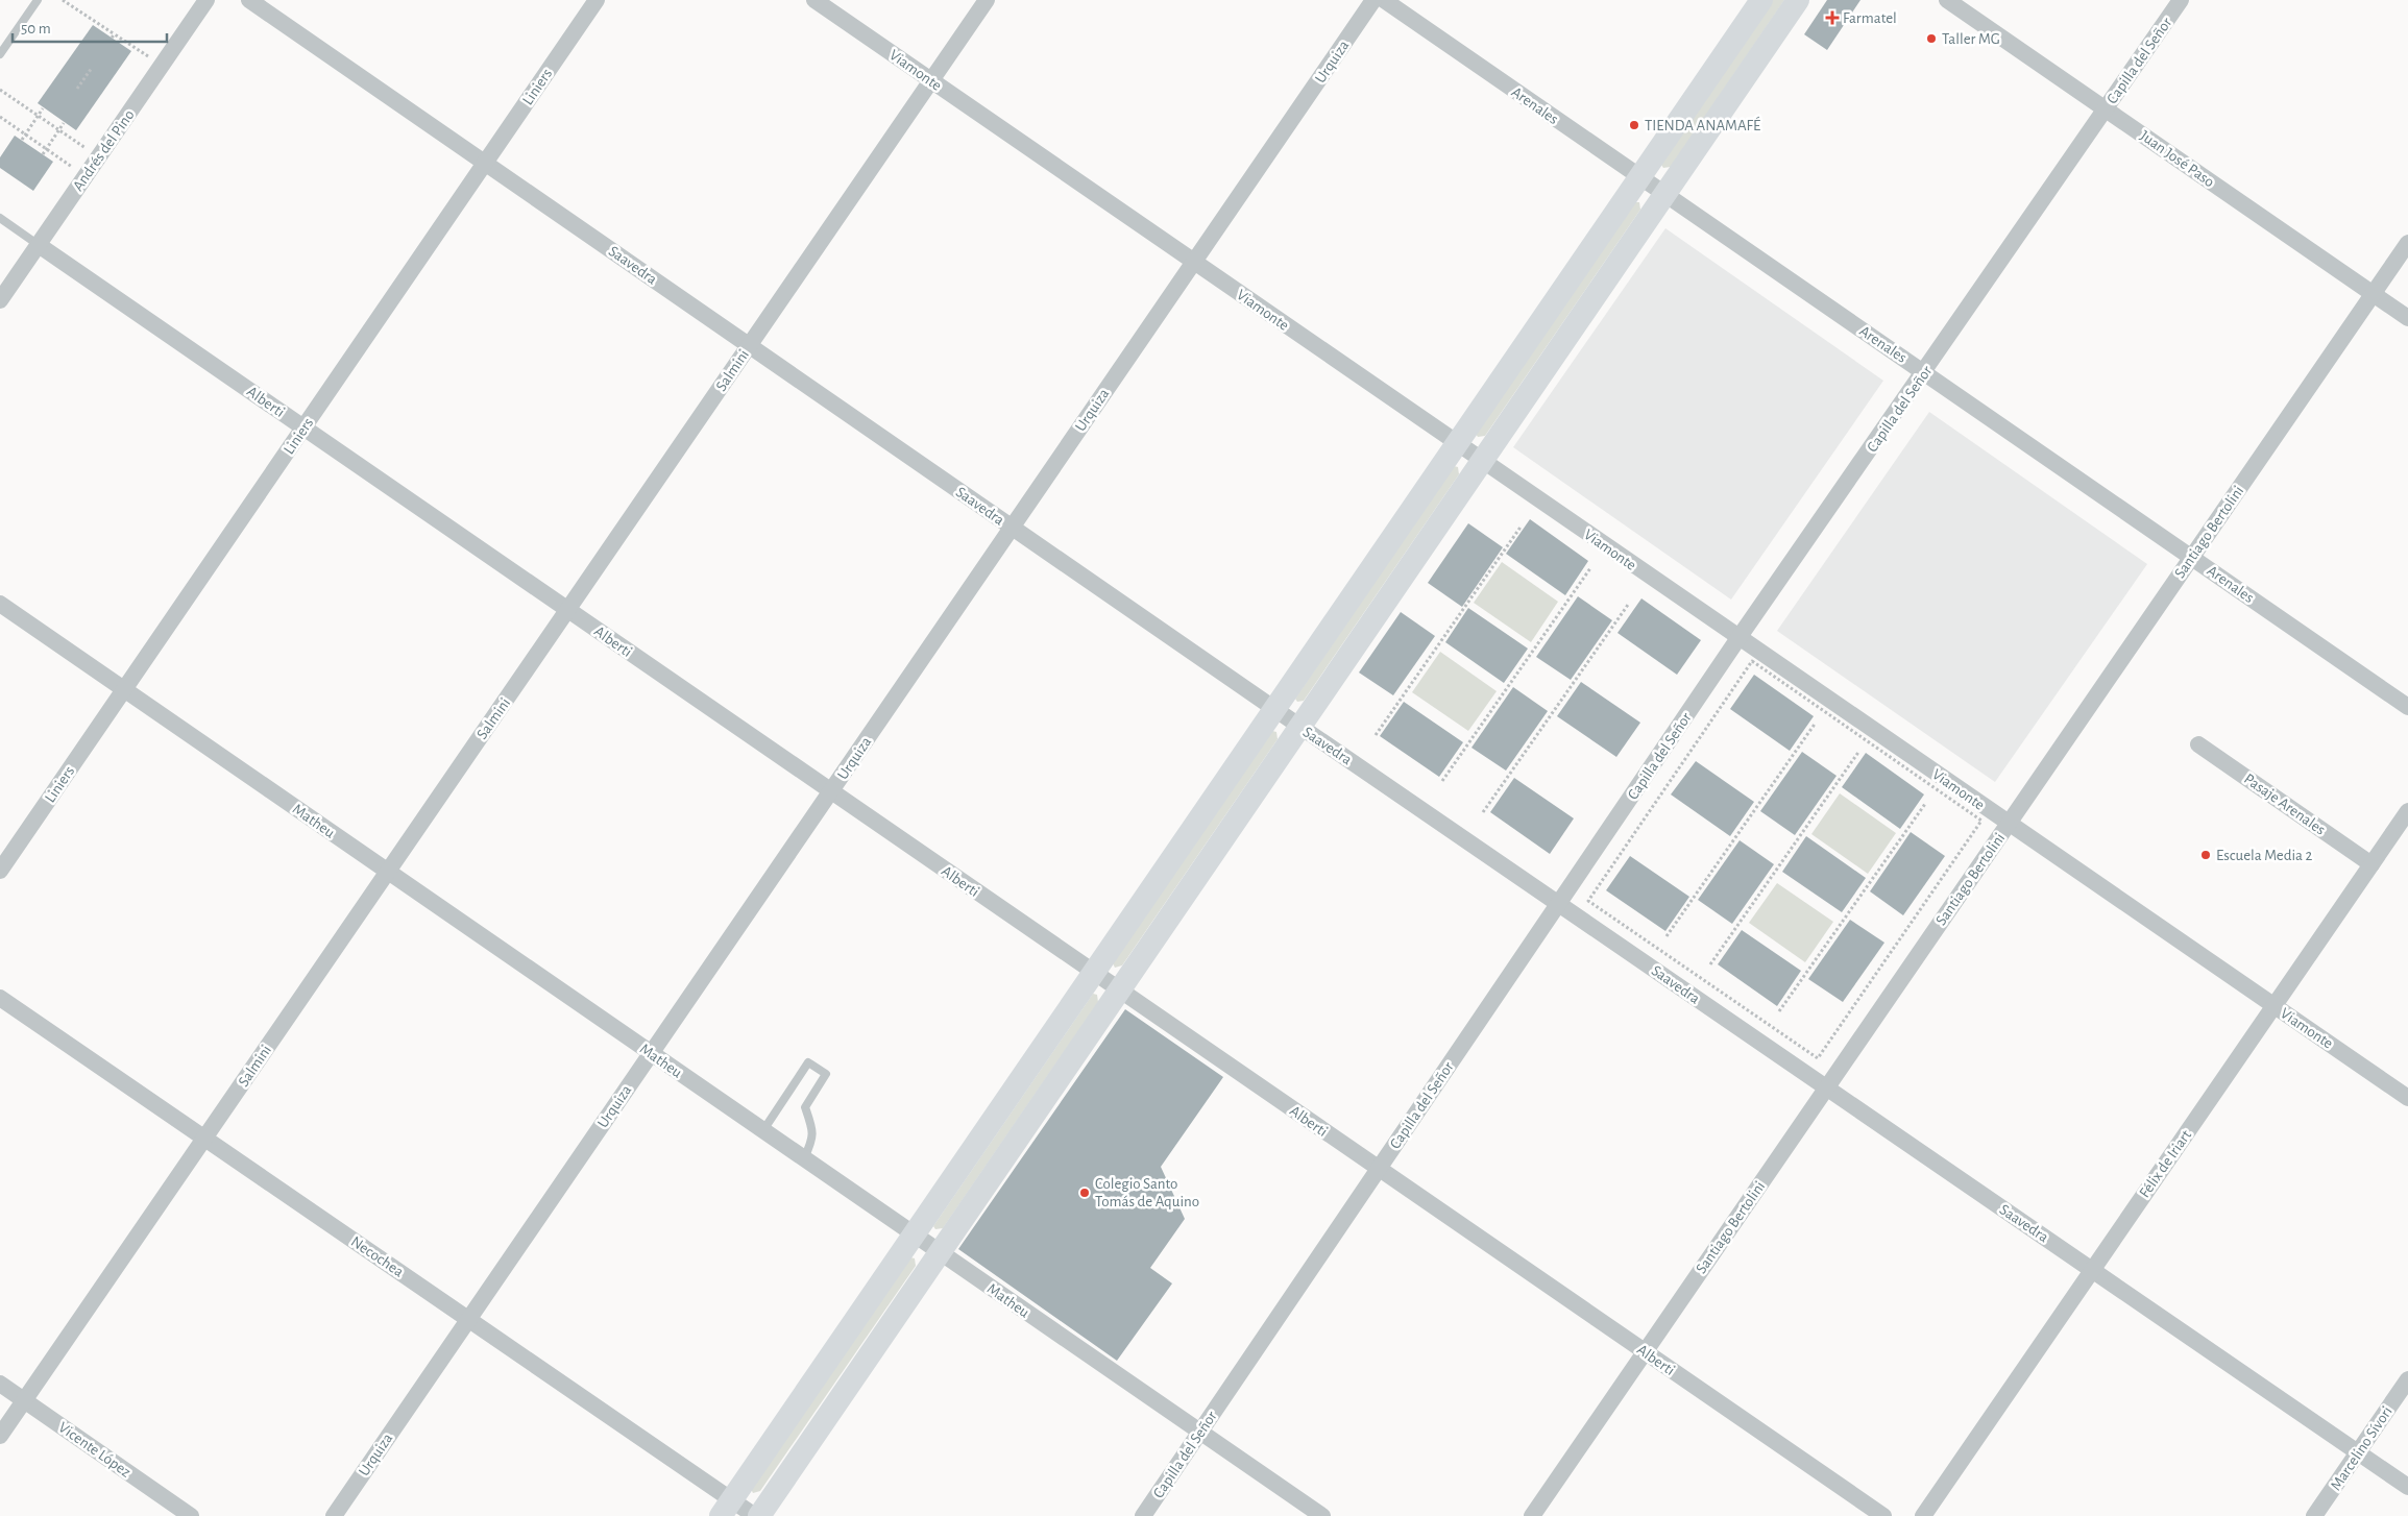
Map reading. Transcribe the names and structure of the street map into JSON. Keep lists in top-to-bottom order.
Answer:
{
  "streets": {
    "street": [
      "Capilla del Señor",
      "Urquiza",
      "Viamonte",
      "Liniers",
      "Arenales",
      "Andrés del Pino",
      "Juan José Paso",
      "Saavedra",
      "Salmini",
      "Alberti",
      "Santiago Bertolini",
      "Pasaje Arenales",
      "Matheu",
      "Félix de Iriart",
      "Necochea",
      "Marcelino Sívori",
      "Vicente López"
    ]
  },
  "crossings": [
    ["Capilla del Señor", "Viamonte"],
    ["Capilla del Señor", "Arenales"],
    ["Capilla del Señor", "Juan José Paso"],
    ["Capilla del Señor", "Saavedra"],
    ["Capilla del Señor", "Alberti"],
    ["Capilla del Señor", "Matheu"],
    ["Urquiza", "Viamonte"],
    ["Urquiza", "Saavedra"],
    ["Urquiza", "Alberti"],
    ["Urquiza", "Matheu"],
    ["Urquiza", "Necochea"],
    ["Viamonte", "Salmini"],
    ["Viamonte", "Santiago Bertolini"],
    ["Viamonte", "Félix de Iriart"],
    ["Liniers", "Saavedra"],
    ["Liniers", "Alberti"],
    ["Liniers", "Matheu"],
    ["Arenales", "Santiago Bertolini"],
    ["Andrés del Pino", "Alberti"],
    ["Juan José Paso", "Santiago Bertolini"],
    ["Saavedra", "Salmini"],
    ["Saavedra", "Santiago Bertolini"],
    ["Saavedra", "Félix de Iriart"],
    ["Saavedra", "Marcelino Sívori"],
    ["Salmini", "Alberti"],
    ["Salmini", "Matheu"],
    ["Salmini", "Necochea"],
    ["Salmini", "Vicente López"],
    ["Alberti", "Santiago Bertolini"],
    ["Pasaje Arenales", "Félix de Iriart"]
  ],
  "places": {
    "health": ["Farmatel"],
    "other": [
      "Taller MG",
      "TIENDA ANAMAFÉ",
      "Escuela Media 2",
      "Colegio Santo Tomás de Aquino"
    ]
  },
  "scale_bar": "50 m"
}
